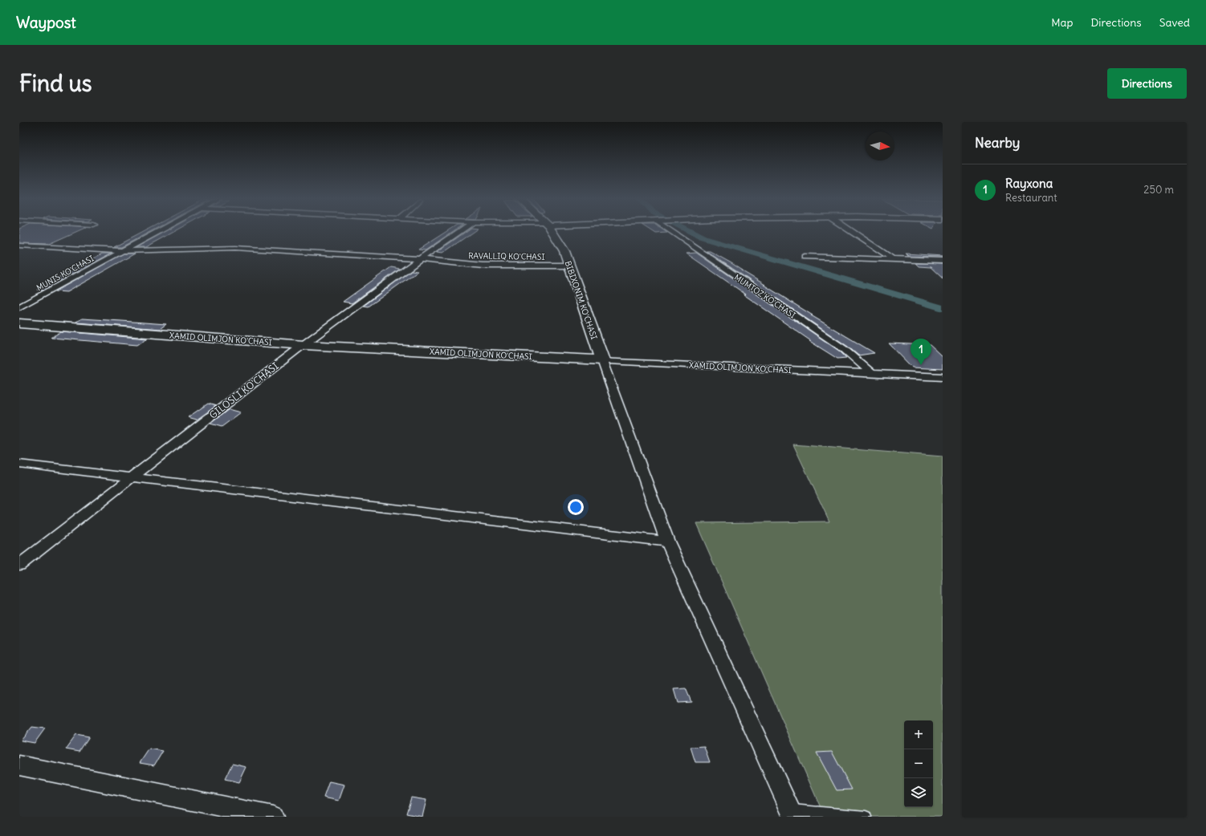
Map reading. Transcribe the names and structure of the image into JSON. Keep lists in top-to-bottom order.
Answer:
{
  "streets": {
    "main road": ["BIBIXONIM KO'CHASI", "XAMID OLIMJON KO'CHASI"],
    "street": [
      "RAVALLIQ KO'CHASI",
      "MUNIS KO'CHASI",
      "MUMTOZ KO'CHASI",
      "GILOSLI KO'CHASI"
    ]
  },
  "crossings": [
    ["RAVALLIQ KO'CHASI", "MUNIS KO'CHASI"],
    ["RAVALLIQ KO'CHASI", "BIBIXONIM KO'CHASI"],
    ["RAVALLIQ KO'CHASI", "GILOSLI KO'CHASI"],
    ["MUMTOZ KO'CHASI", "XAMID OLIMJON KO'CHASI"],
    ["BIBIXONIM KO'CHASI", "XAMID OLIMJON KO'CHASI"],
    ["XAMID OLIMJON KO'CHASI", "GILOSLI KO'CHASI"]
  ],
  "north": "right",
  "page": {
    "header": "Waypost",
    "nav": ["Map", "Directions", "Saved"],
    "buttons": "Directions",
    "title": "Find us",
    "heading": "Nearby",
    "list": [
      {
        "mark": "1",
        "name": "Rayxona",
        "note": "Restaurant",
        "value": "250 m"
      }
    ],
    "pins": "1",
    "map_buttons": ["+", "−"]
  }
}
